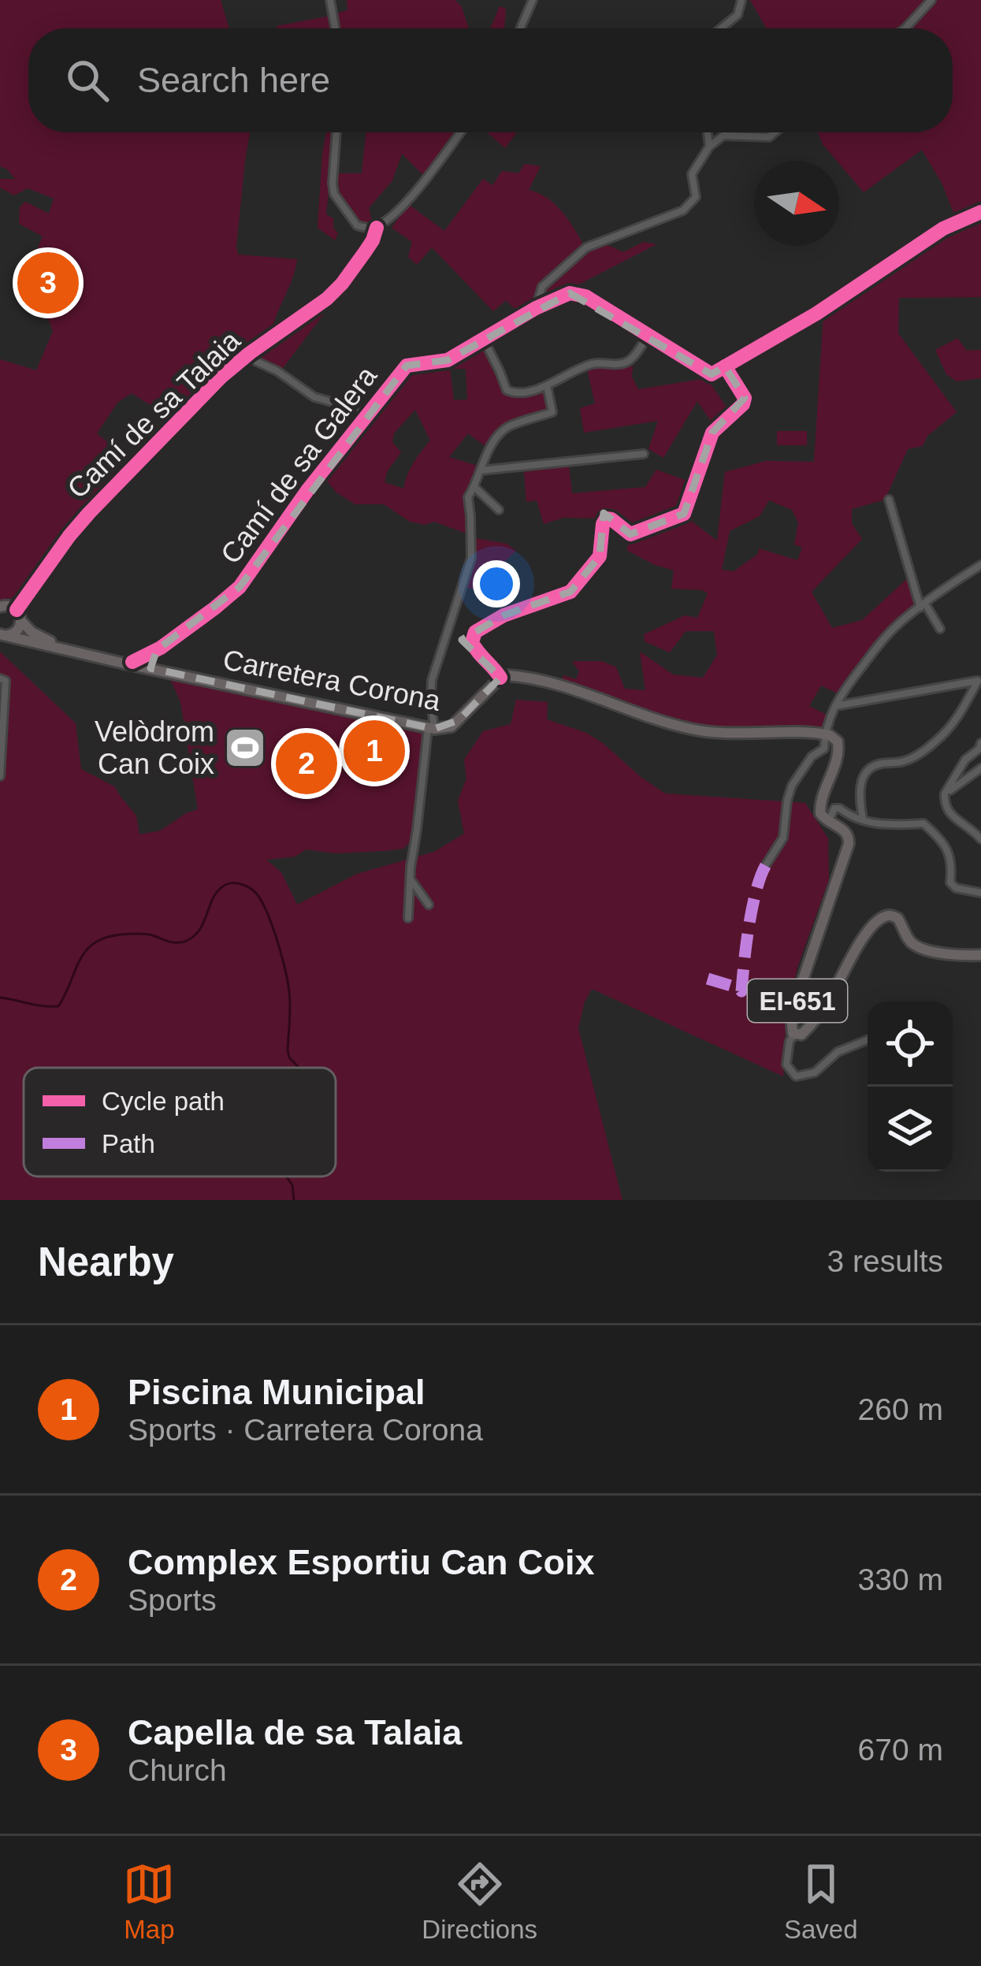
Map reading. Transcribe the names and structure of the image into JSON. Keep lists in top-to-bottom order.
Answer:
{
  "streets": {
    "main road": ["Carretera Corona", "EI-651"],
    "street": ["Camí de sa Talaia", "Camí de sa Galera"]
  },
  "crossings": [
    ["Camí de sa Galera", "Carretera Corona"]
  ],
  "places": {
    "sports": ["Velòdrom Can Coix"]
  },
  "legend": ["Cycle path", "Path"],
  "north": "right",
  "page": {
    "search": "Search here",
    "pins": ["3", "1", "2"],
    "heading": ["Nearby", "3 results"],
    "list": [
      {
        "mark": "1",
        "name": "Piscina Municipal",
        "note": "Sports · Carretera Corona",
        "value": "260 m"
      },
      {
        "mark": "2",
        "name": "Complex Esportiu Can Coix",
        "note": "Sports",
        "value": "330 m"
      },
      {
        "mark": "3",
        "name": "Capella de sa Talaia",
        "note": "Church",
        "value": "670 m"
      }
    ],
    "nav": ["Map", "Directions", "Saved"]
  }
}
